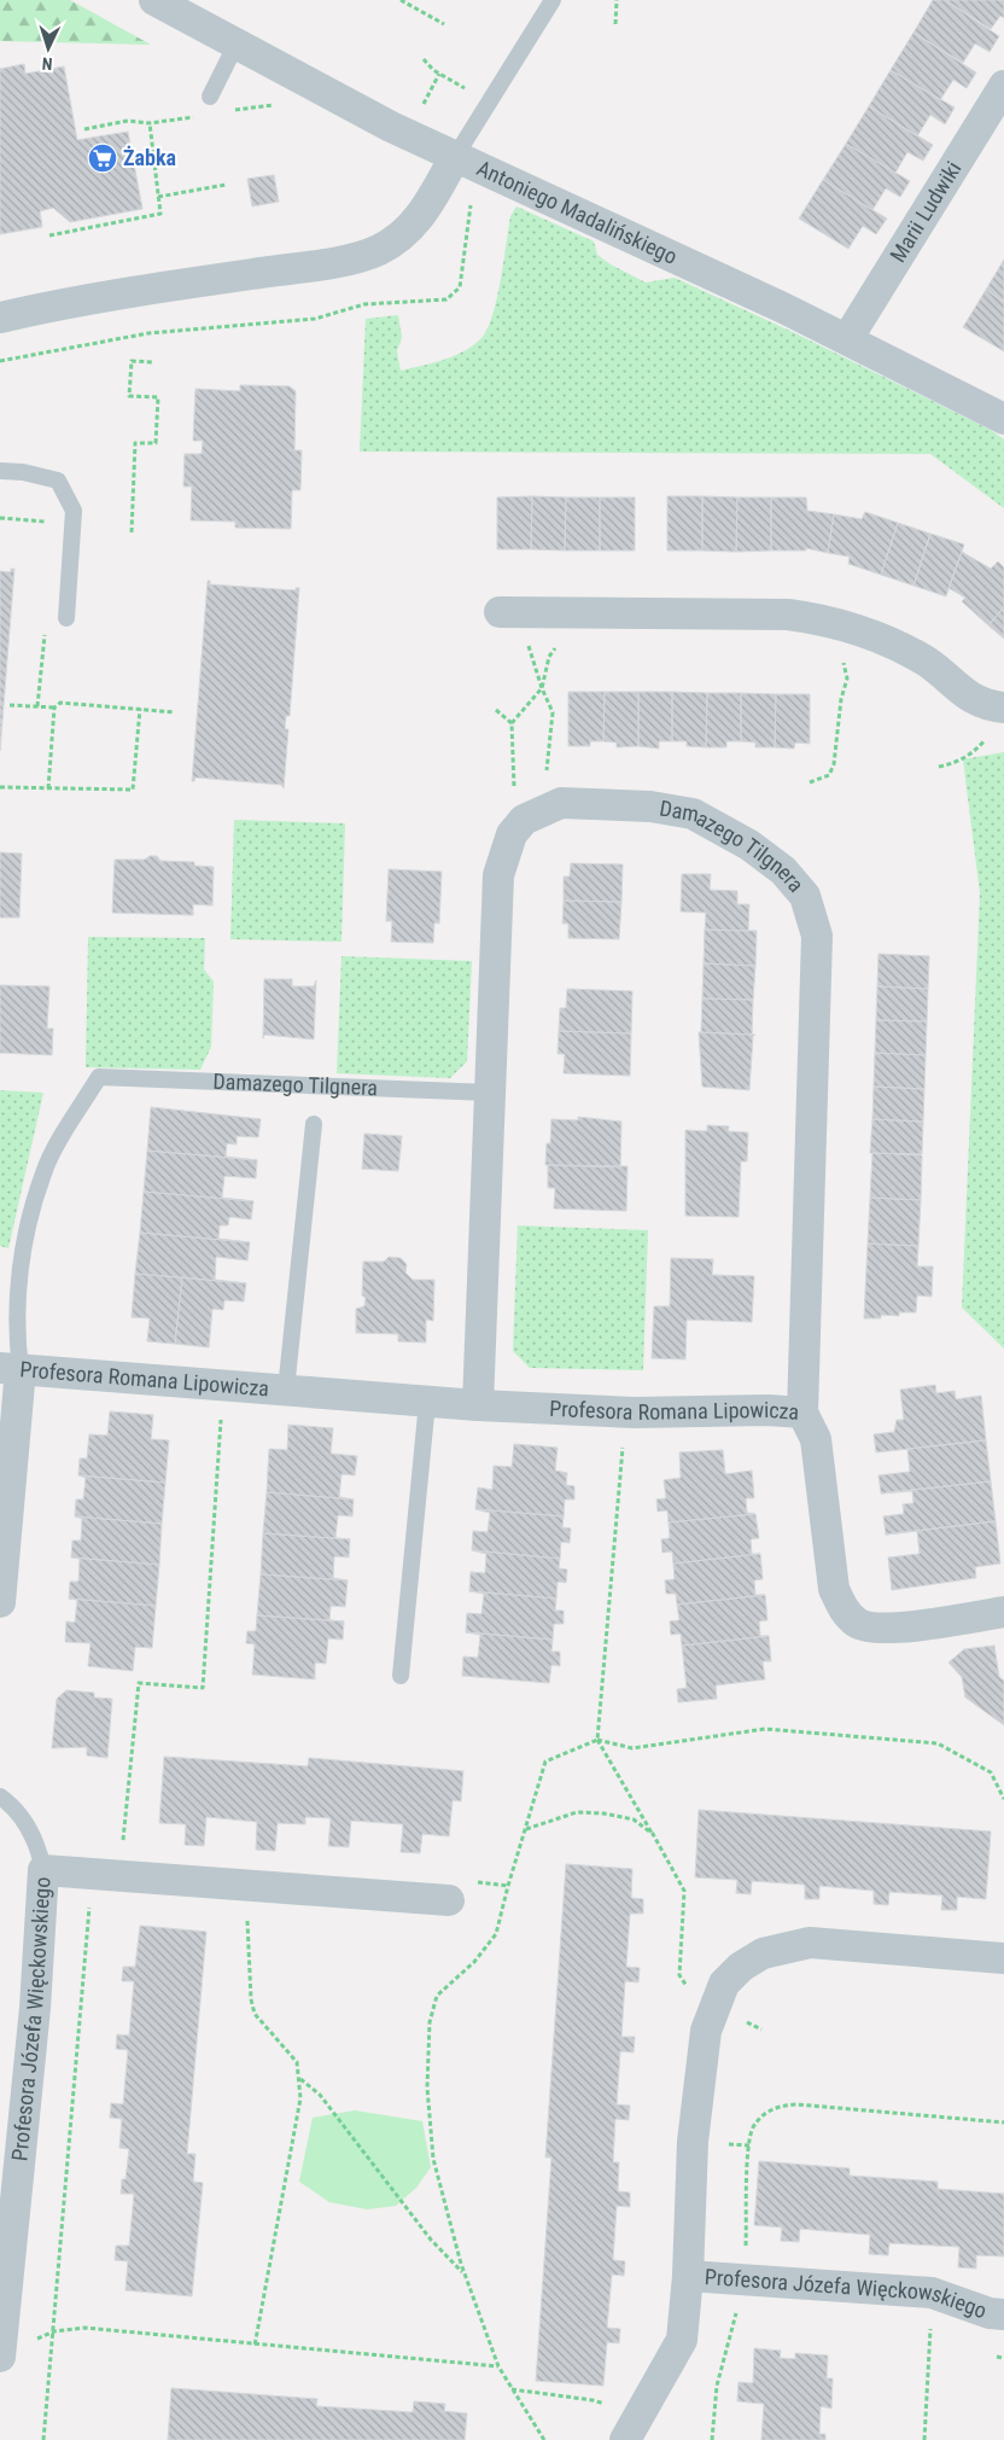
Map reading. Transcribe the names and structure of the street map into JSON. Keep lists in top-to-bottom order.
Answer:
{
  "streets": {
    "street": [
      "Marii Ludwiki",
      "Antoniego Madalińskiego",
      "Damazego Tilgnera",
      "Profesora Romana Lipowicza",
      "Profesora Józefa Więckowskiego"
    ]
  },
  "crossings": [
    ["Marii Ludwiki", "Antoniego Madalińskiego"],
    ["Damazego Tilgnera", "Profesora Romana Lipowicza"]
  ],
  "places": {
    "supermarket": ["Żabka"]
  },
  "north": "bottom"
}
